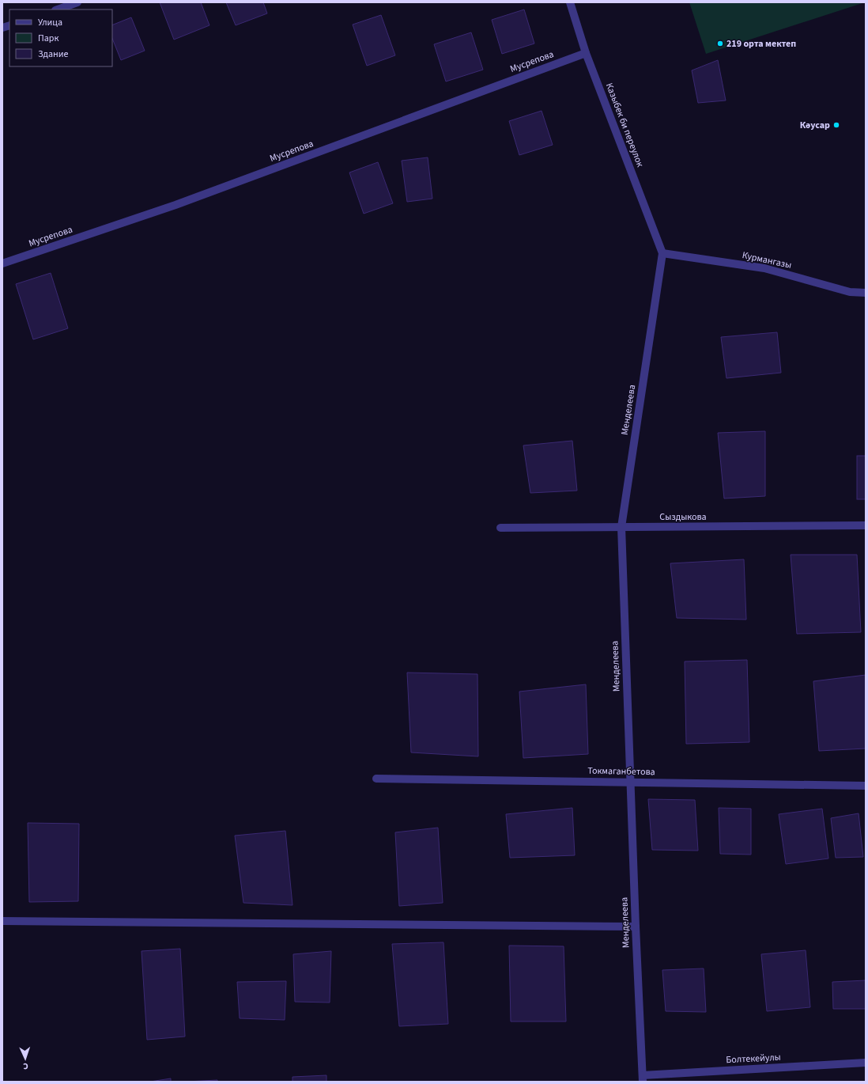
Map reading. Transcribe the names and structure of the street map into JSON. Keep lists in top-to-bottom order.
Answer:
{
  "streets": {
    "street": [
      "Мусрепова",
      "Казыбек би переулок",
      "Курмангазы",
      "Менделеева",
      "Сыздыкова",
      "Токмаганбетова",
      "Болтекейулы"
    ]
  },
  "crossings": [
    ["Мусрепова", "Казыбек би переулок"],
    ["Казыбек би переулок", "Курмангазы"],
    ["Казыбек би переулок", "Менделеева"],
    ["Курмангазы", "Менделеева"],
    ["Менделеева", "Сыздыкова"],
    ["Менделеева", "Токмаганбетова"],
    ["Менделеева", "Болтекейулы"]
  ],
  "places": ["219 орта мектеп", "Кәусар"],
  "legend": ["Улица", "Парк", "Здание"],
  "north": "bottom"
}
